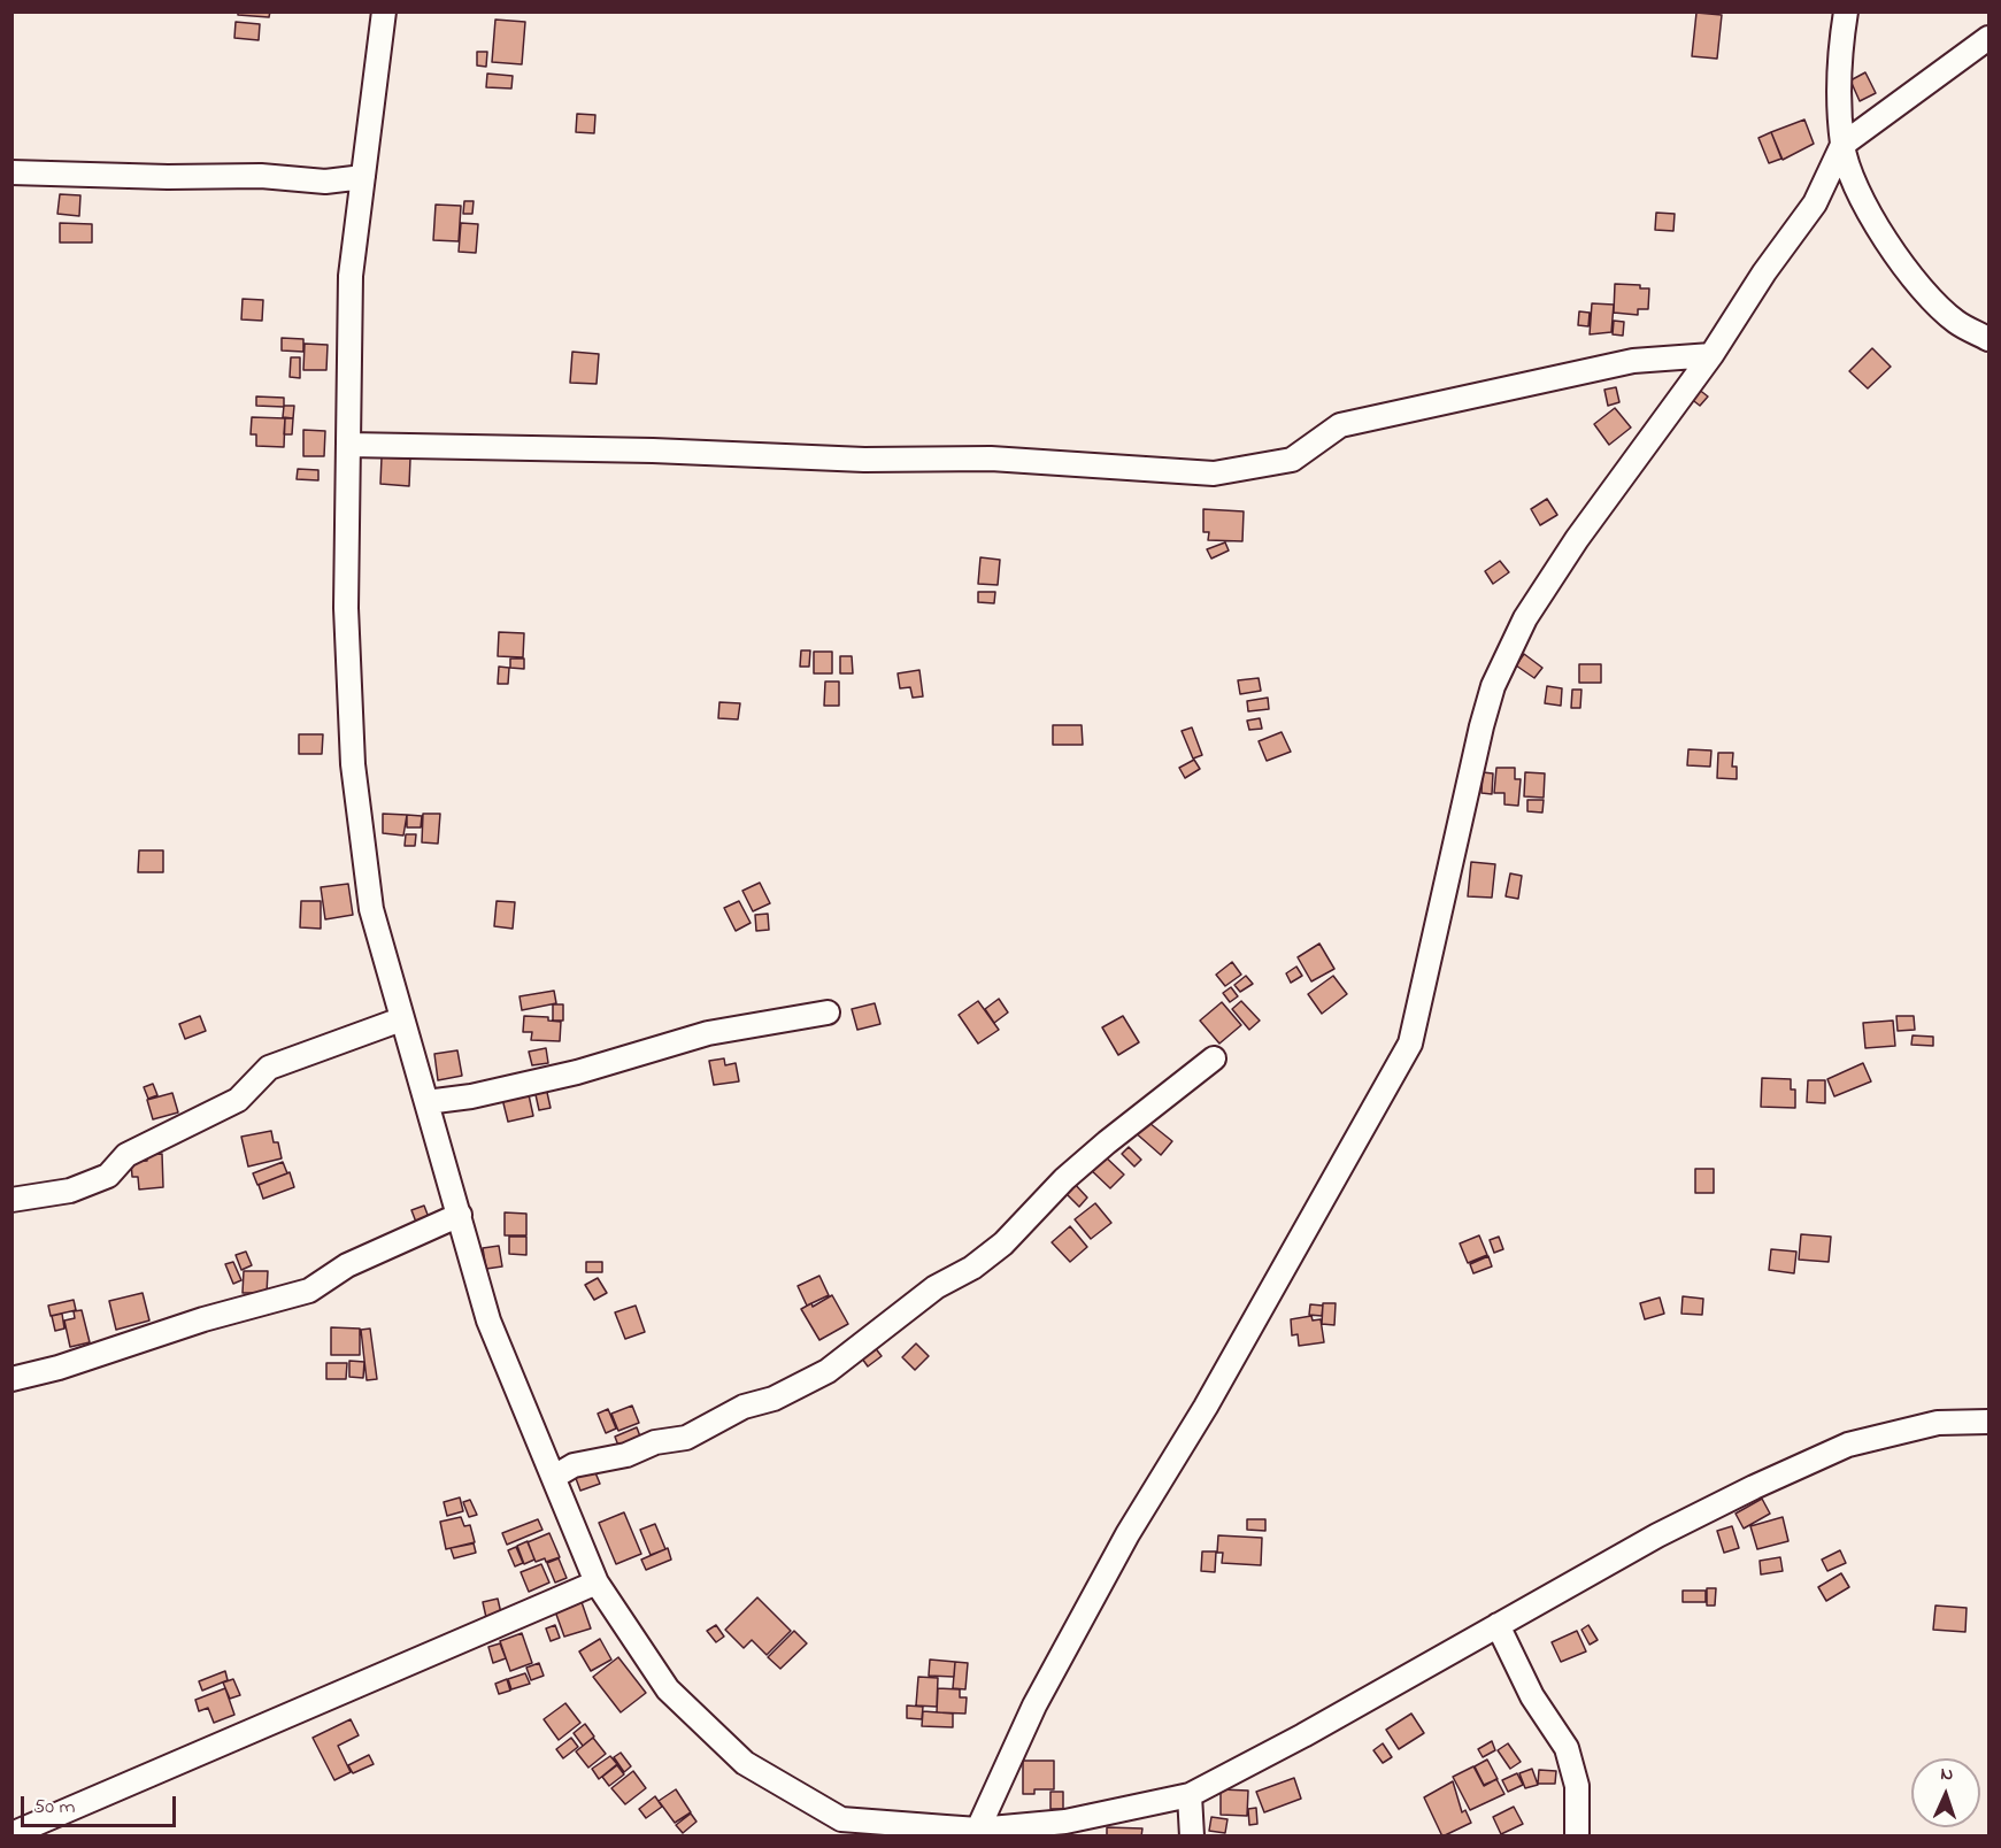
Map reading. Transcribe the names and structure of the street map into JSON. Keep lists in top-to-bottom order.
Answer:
{
  "scale_bar": "50 m",
  "north": "top"
}
